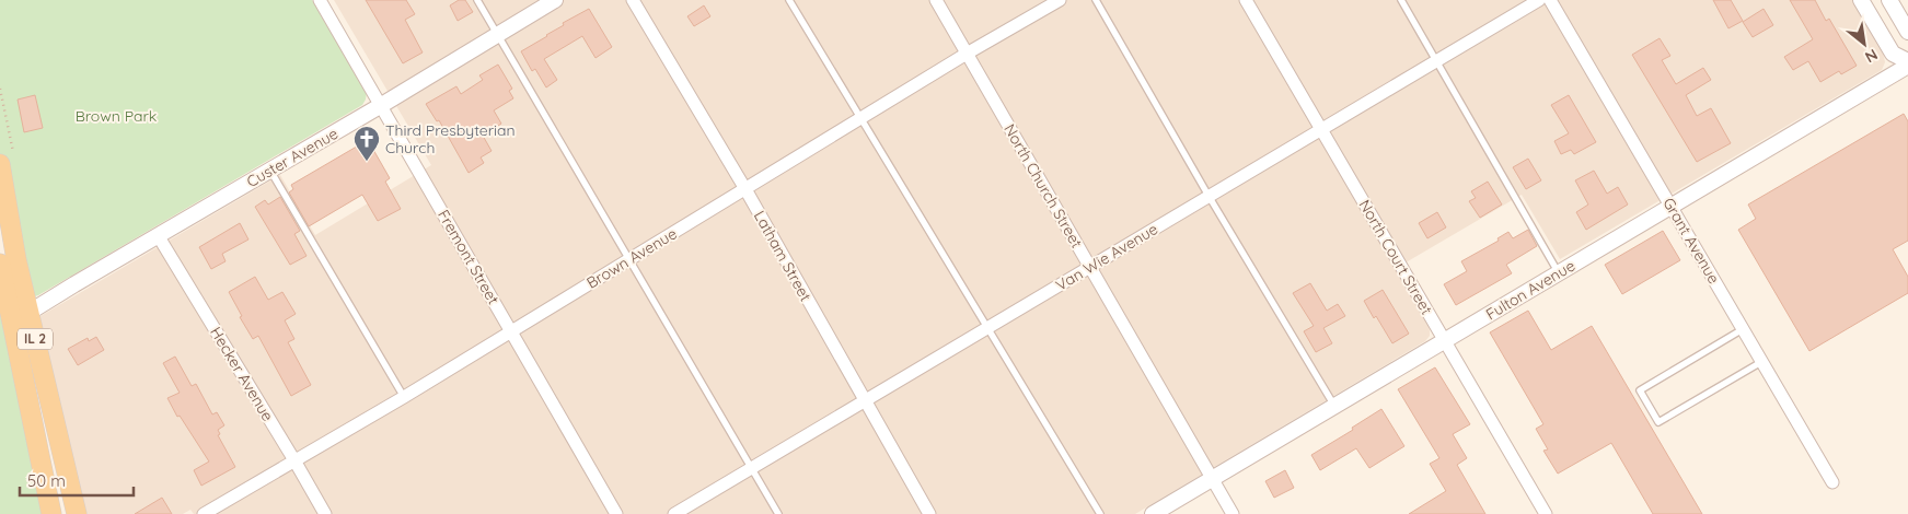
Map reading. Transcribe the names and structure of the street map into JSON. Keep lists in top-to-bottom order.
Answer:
{
  "streets": {
    "main road": ["IL 2"],
    "street": [
      "Custer Avenue",
      "North Church Street",
      "Grant Avenue",
      "Latham Street",
      "Fremont Street",
      "Van Wie Avenue",
      "North Court Street",
      "Brown Avenue",
      "Fulton Avenue",
      "Hecker Avenue"
    ]
  },
  "crossings": [
    ["Custer Avenue", "Fremont Street"],
    ["Custer Avenue", "IL 2"],
    ["Custer Avenue", "Hecker Avenue"],
    ["North Church Street", "Van Wie Avenue"],
    ["North Church Street", "Brown Avenue"],
    ["North Church Street", "Fulton Avenue"],
    ["Grant Avenue", "Fulton Avenue"],
    ["Latham Street", "Van Wie Avenue"],
    ["Latham Street", "Brown Avenue"],
    ["Fremont Street", "Brown Avenue"],
    ["Van Wie Avenue", "North Court Street"],
    ["North Court Street", "Fulton Avenue"],
    ["Brown Avenue", "Hecker Avenue"]
  ],
  "parks": ["Brown Park"],
  "places": {
    "church": ["Third Presbyterian Church"]
  },
  "scale_bar": "50 m",
  "north": "bottom right"
}
